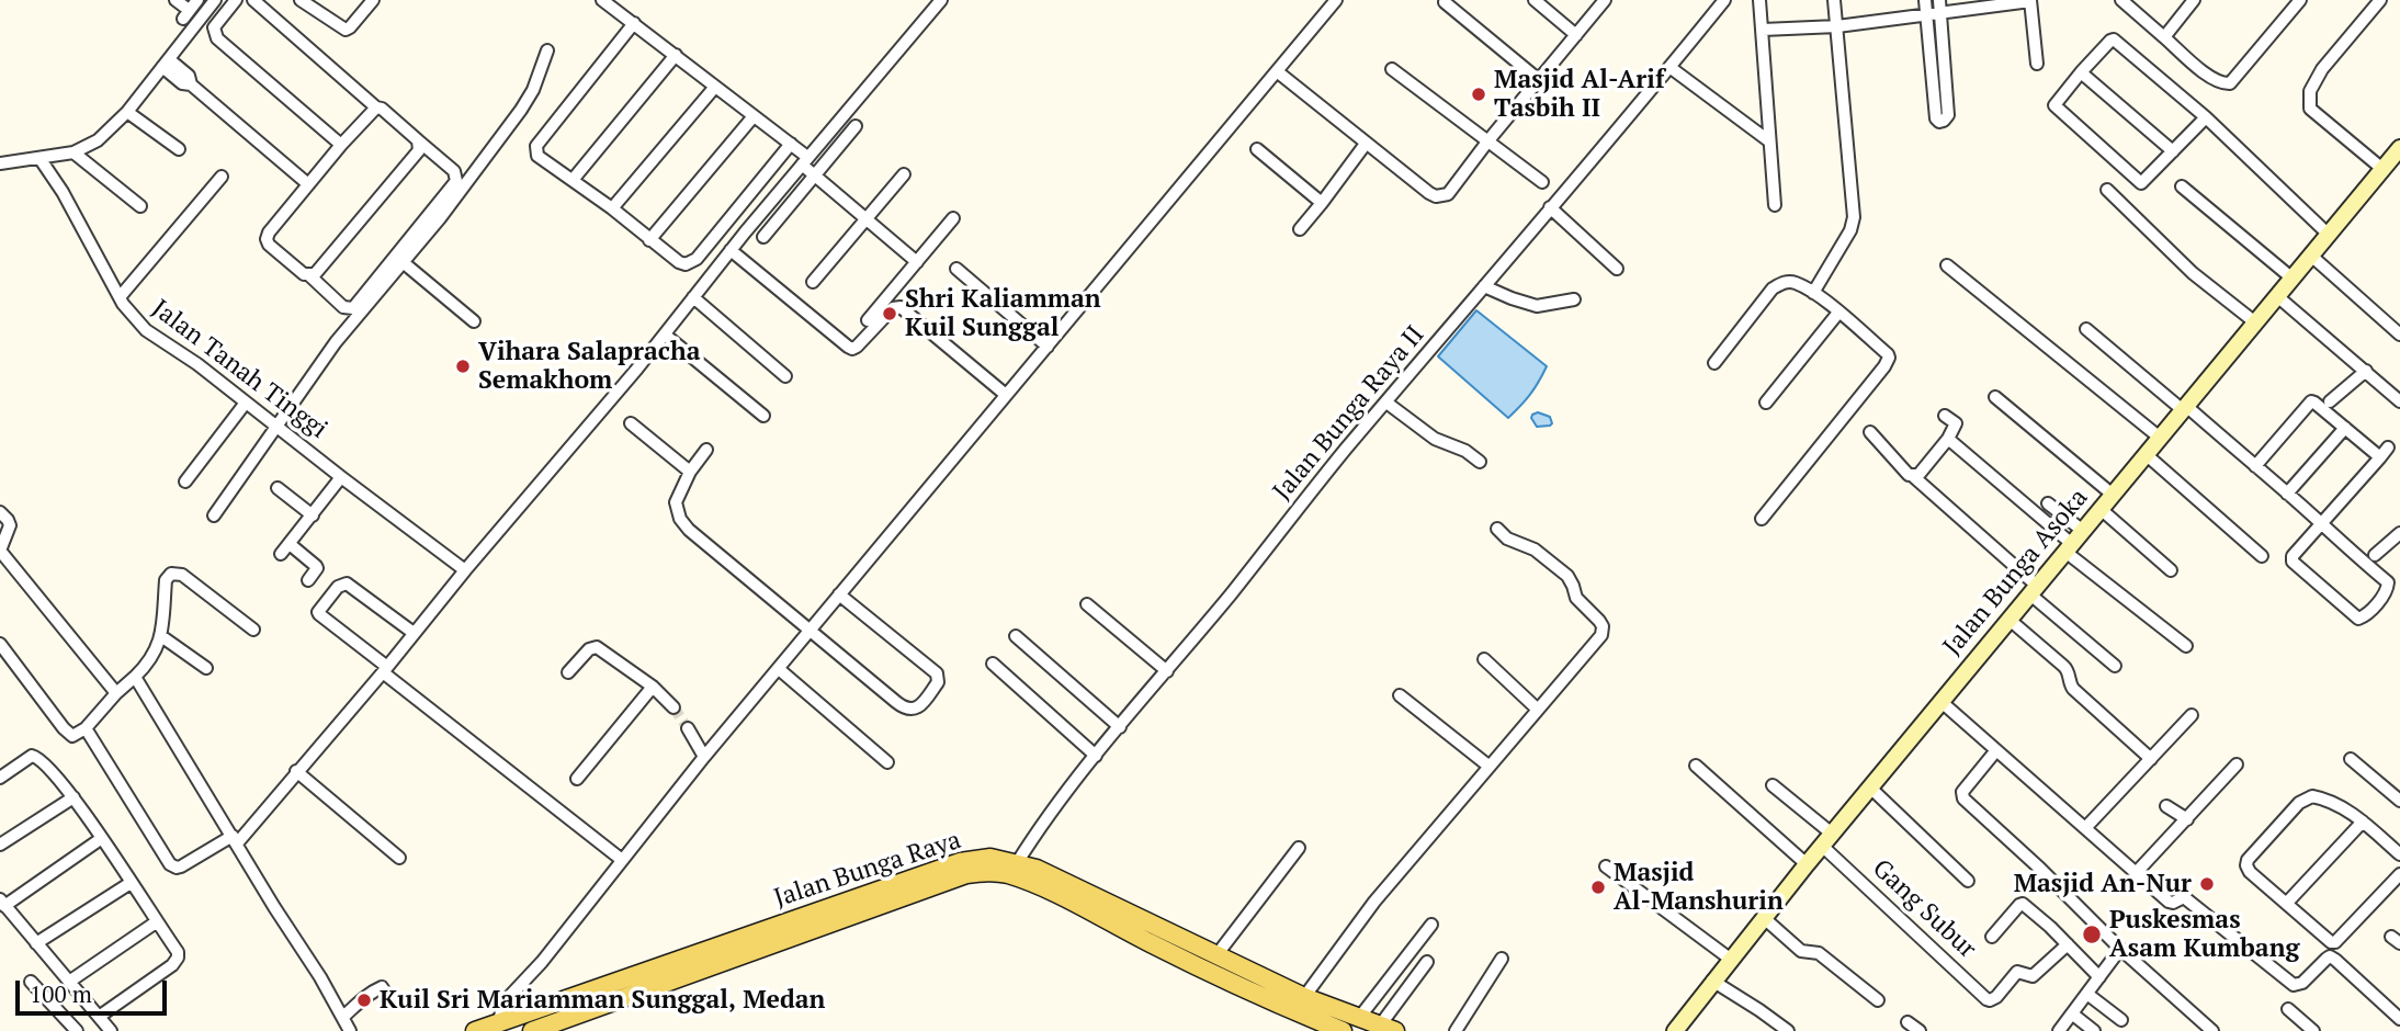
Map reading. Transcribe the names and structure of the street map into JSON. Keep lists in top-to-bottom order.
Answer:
{
  "streets": {
    "main road": ["Jalan Bunga Raya"],
    "street": [
      "Jalan Tanah Tinggi",
      "Jalan Bunga Raya II",
      "Jalan Bunga Asoka",
      "Gang Subur"
    ]
  },
  "crossings": [
    ["Jalan Bunga Raya II", "Jalan Bunga Raya"],
    ["Jalan Bunga Asoka", "Gang Subur"]
  ],
  "places": [
    "Masjid Al-Arif Tasbih II",
    "Shri Kaliamman Kuil Sunggal",
    "Vihara Salapracha Semakhom",
    "Masjid An-Nur",
    "Masjid Al-Manshurin",
    "Puskesmas Asam Kumbang",
    "Kuil Sri Mariamman Sunggal, Medan"
  ],
  "scale_bar": "100 m"
}
